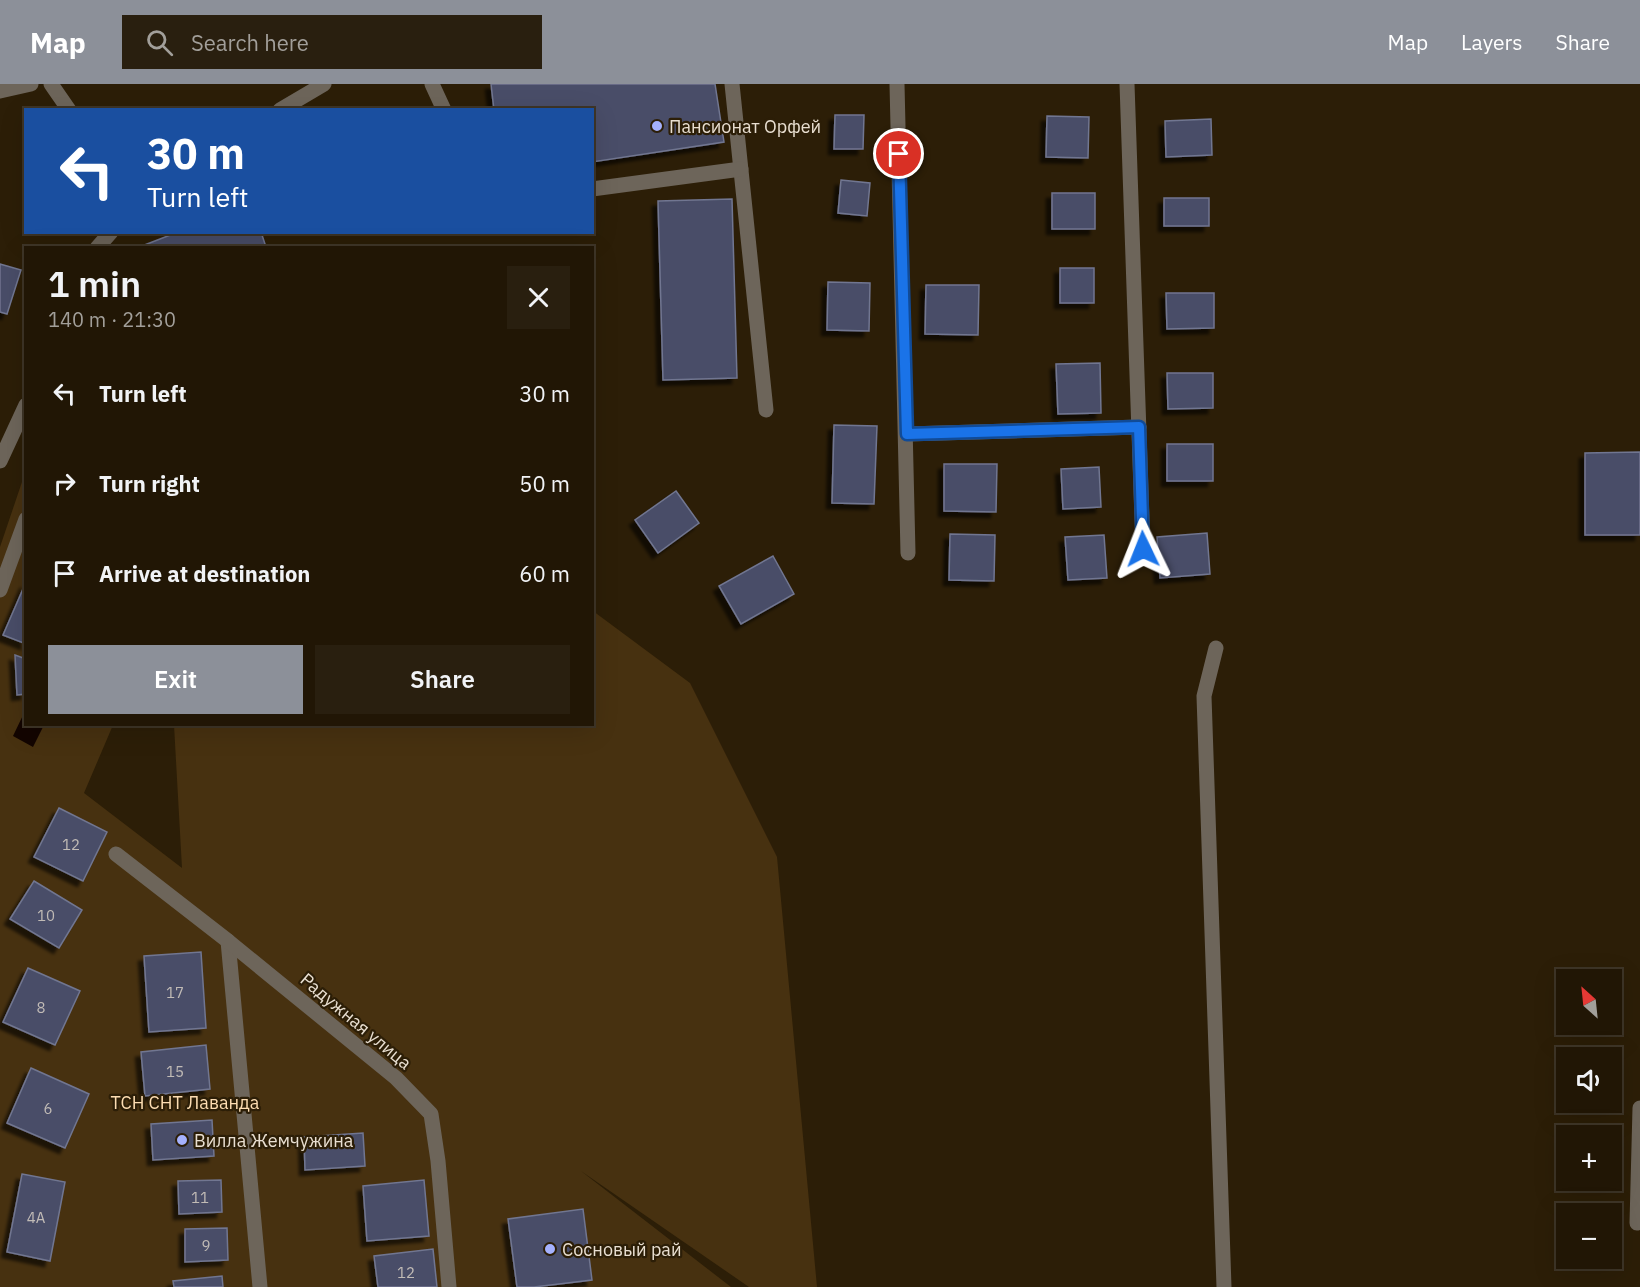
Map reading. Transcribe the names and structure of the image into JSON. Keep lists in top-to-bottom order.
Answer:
{
  "streets": {
    "street": ["Радужная улица"]
  },
  "parks": ["ТСН СНТ Лаванда"],
  "places": ["Пансионат Орфей", "Вилла Жемчужина", "Сосновый рай"],
  "house_numbers": [
    "12",
    "10",
    "17",
    "8",
    "15",
    "6",
    "11",
    "4А",
    "9",
    "12"
  ],
  "north": "top left",
  "page": {
    "header": "Map",
    "search": "Search here",
    "nav": ["Map", "Layers", "Share"],
    "turn": ["30 m", "Turn left"],
    "heading": ["1 min", "140 m · 21:30"],
    "list": [
      {
        "name": "Turn left",
        "value": "30 m"
      },
      {
        "name": "Turn right",
        "value": "50 m"
      },
      {
        "name": "Arrive at destination",
        "value": "60 m"
      }
    ],
    "buttons": ["Exit", "Share"],
    "map_buttons": ["+", "−"]
  }
}
